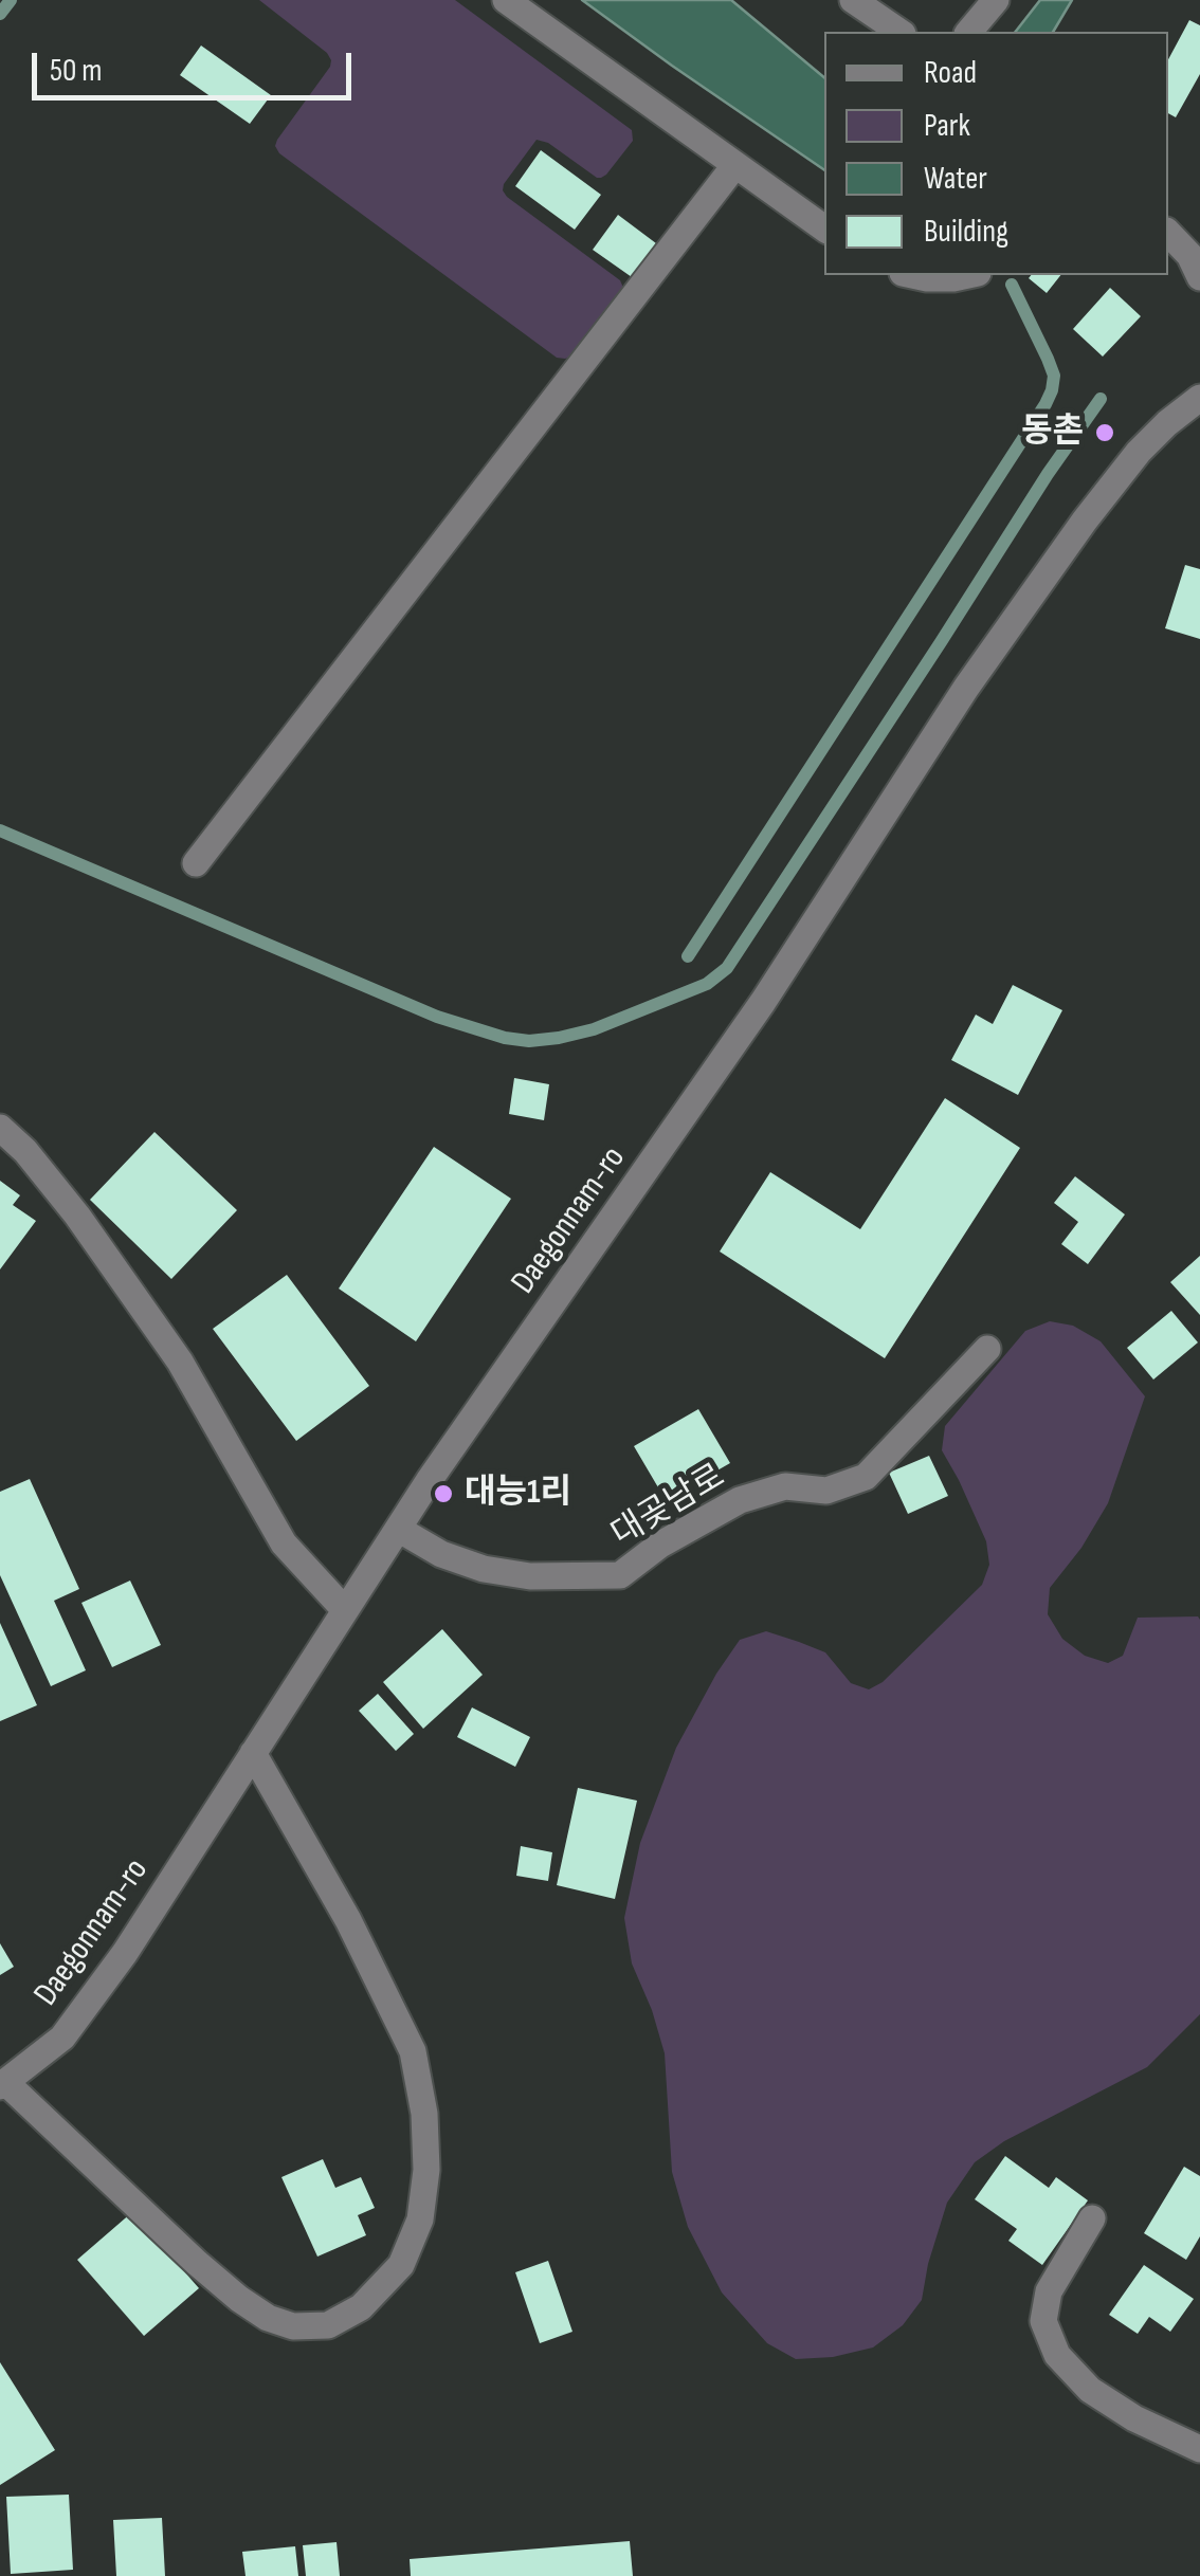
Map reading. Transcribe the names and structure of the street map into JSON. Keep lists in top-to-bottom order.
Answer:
{
  "streets": {
    "street": ["Daegonnam-ro", "대곶남로"]
  },
  "crossings": [
    ["Daegonnam-ro", "대곶남로"]
  ],
  "places": ["동촌", "대능1리"],
  "legend": [
    "Road",
    "Park",
    "Water",
    "Building"
  ],
  "scale_bar": "50 m"
}
